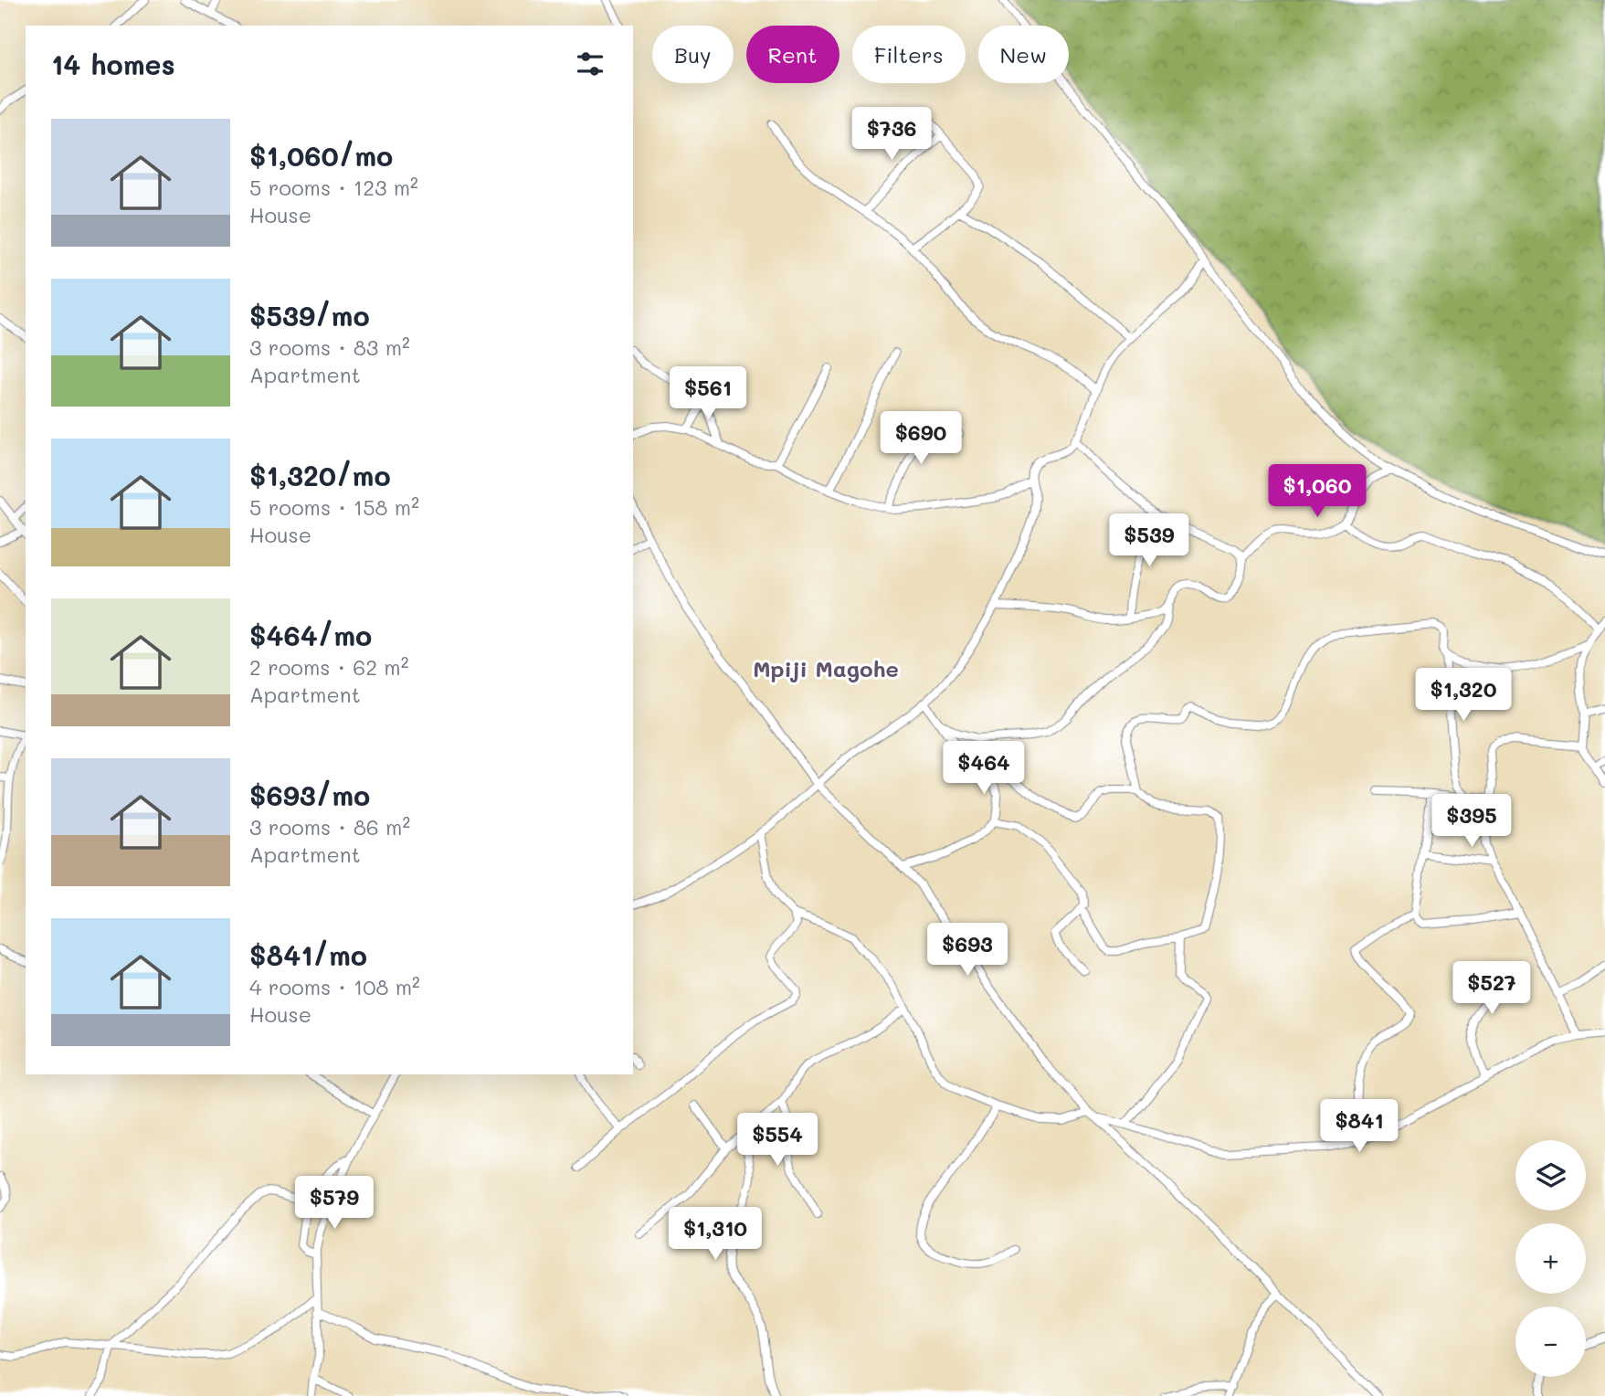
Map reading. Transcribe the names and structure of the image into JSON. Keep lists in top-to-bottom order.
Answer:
{
  "districts": ["Mpiji Magohe"],
  "page": {
    "chip": [
      "Buy",
      "Rent",
      "Filters",
      "New"
    ],
    "heading": "14 homes",
    "list": [
      {
        "name": "$1,060/mo",
        "note": "5 rooms · 123 m² · House"
      },
      {
        "name": "$539/mo",
        "note": "3 rooms · 83 m² · Apartment"
      },
      {
        "name": "$1,320/mo",
        "note": "5 rooms · 158 m² · House"
      },
      {
        "name": "$464/mo",
        "note": "2 rooms · 62 m² · Apartment"
      },
      {
        "name": "$693/mo",
        "note": "3 rooms · 86 m² · Apartment"
      },
      {
        "name": "$841/mo",
        "note": "4 rooms · 108 m² · House"
      }
    ],
    "price": [
      "$736",
      "$561",
      "$690",
      "$1,060",
      "$539",
      "$1,320",
      "$464",
      "$395",
      "$693",
      "$527",
      "$841",
      "$554",
      "$579",
      "$1,310"
    ],
    "map_buttons": ["+", "−"]
  }
}
